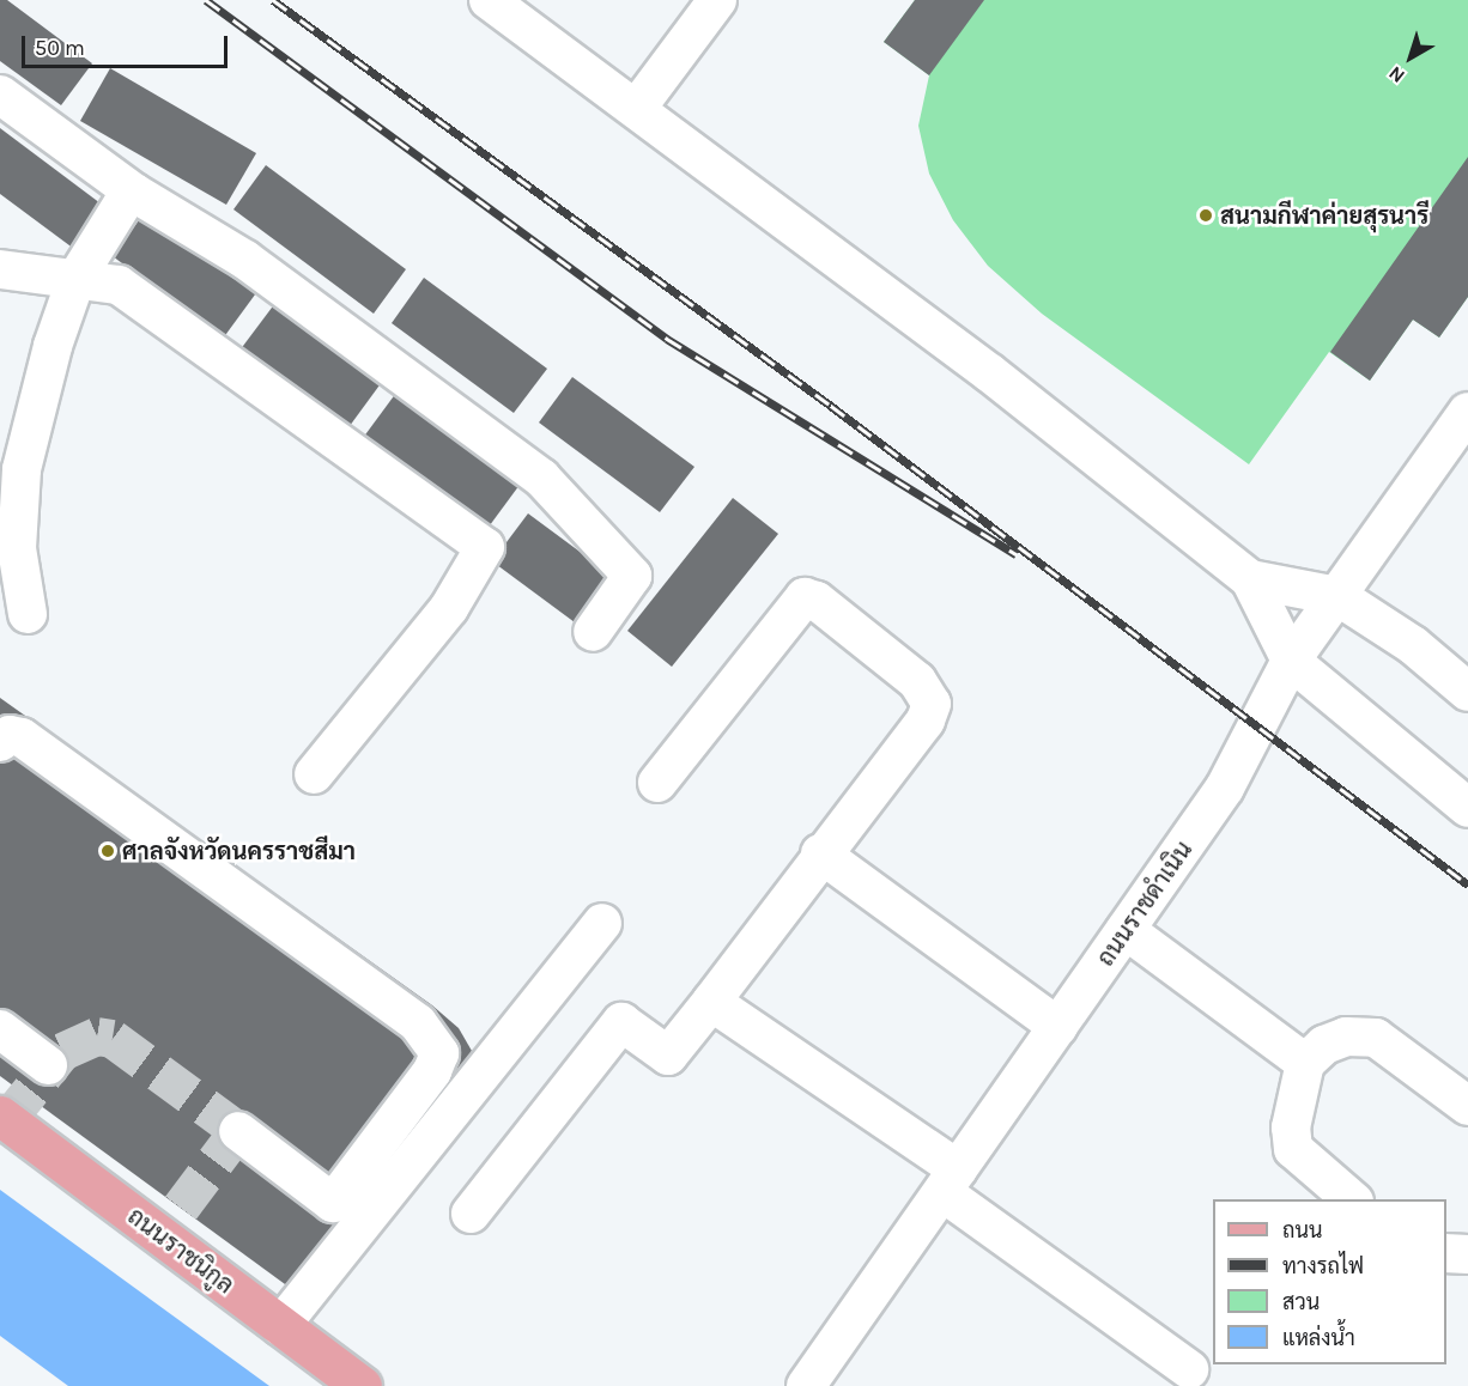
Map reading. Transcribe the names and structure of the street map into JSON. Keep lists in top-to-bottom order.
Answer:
{
  "streets": {
    "main road": ["ถนนราชนิกูล"],
    "street": ["ถนนราชดำเนิน"]
  },
  "places": ["สนามกีฬาค่ายสุรนารี", "ศาลจังหวัดนครราชสีมา"],
  "legend": [
    "ถนน",
    "ทางรถไฟ",
    "สวน",
    "แหล่งน้ำ"
  ],
  "scale_bar": "50 m",
  "north": "bottom left"
}
